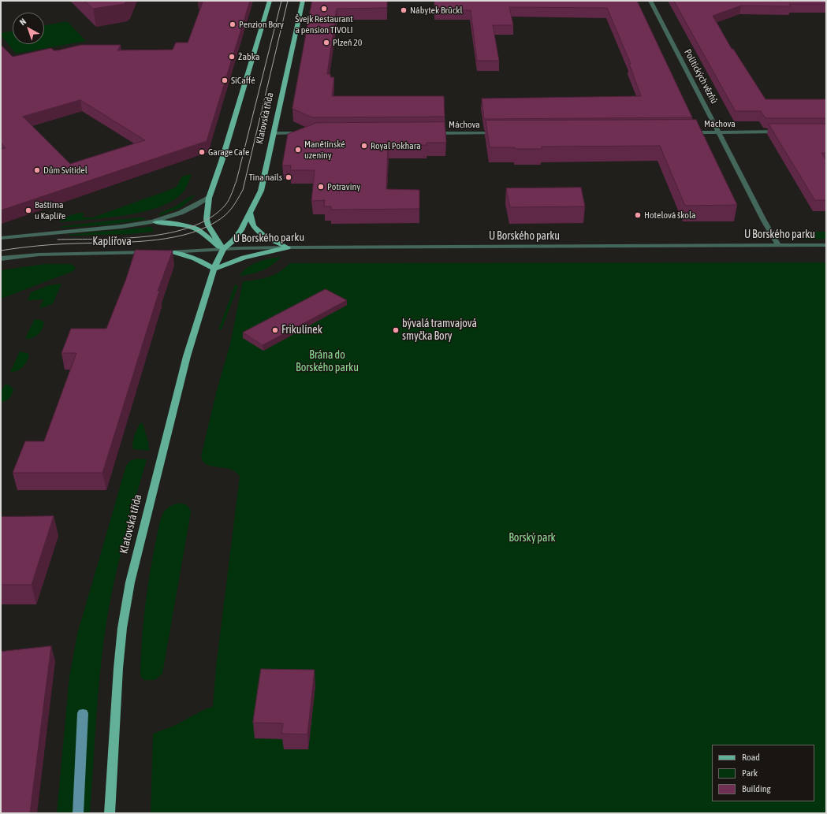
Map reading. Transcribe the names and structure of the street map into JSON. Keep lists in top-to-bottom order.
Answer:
{
  "streets": {
    "main road": ["Klatovská třída"],
    "street": [
      "Politických vězňů",
      "Máchova",
      "U Borského parku",
      "Kaplířova"
    ]
  },
  "crossings": [
    ["Politických vězňů", "Máchova"],
    ["Politických vězňů", "U Borského parku"],
    ["Klatovská třída", "U Borského parku"],
    ["Klatovská třída", "Kaplířova"],
    ["U Borského parku", "Kaplířova"]
  ],
  "parks": ["Brána do Borského parku", "Borský park"],
  "places": [
    "Švejk Restaurant a pension TIVOLI",
    "Nábytek Brückl",
    "Penzion Bory",
    "Plzeň 20",
    "Žabka",
    "SiCaffé",
    "Royal Pokhara",
    "Manětínské uzeniny",
    "Garage Cafe",
    "Dům Svítidel",
    "Tina nails",
    "Potraviny",
    "Baštírna u Kaplíře",
    "Hotelová škola",
    "Frikulínek",
    "bývalá tramvajová smyčka Bory"
  ],
  "legend": ["Road", "Park", "Building"],
  "north": "top left"
}
